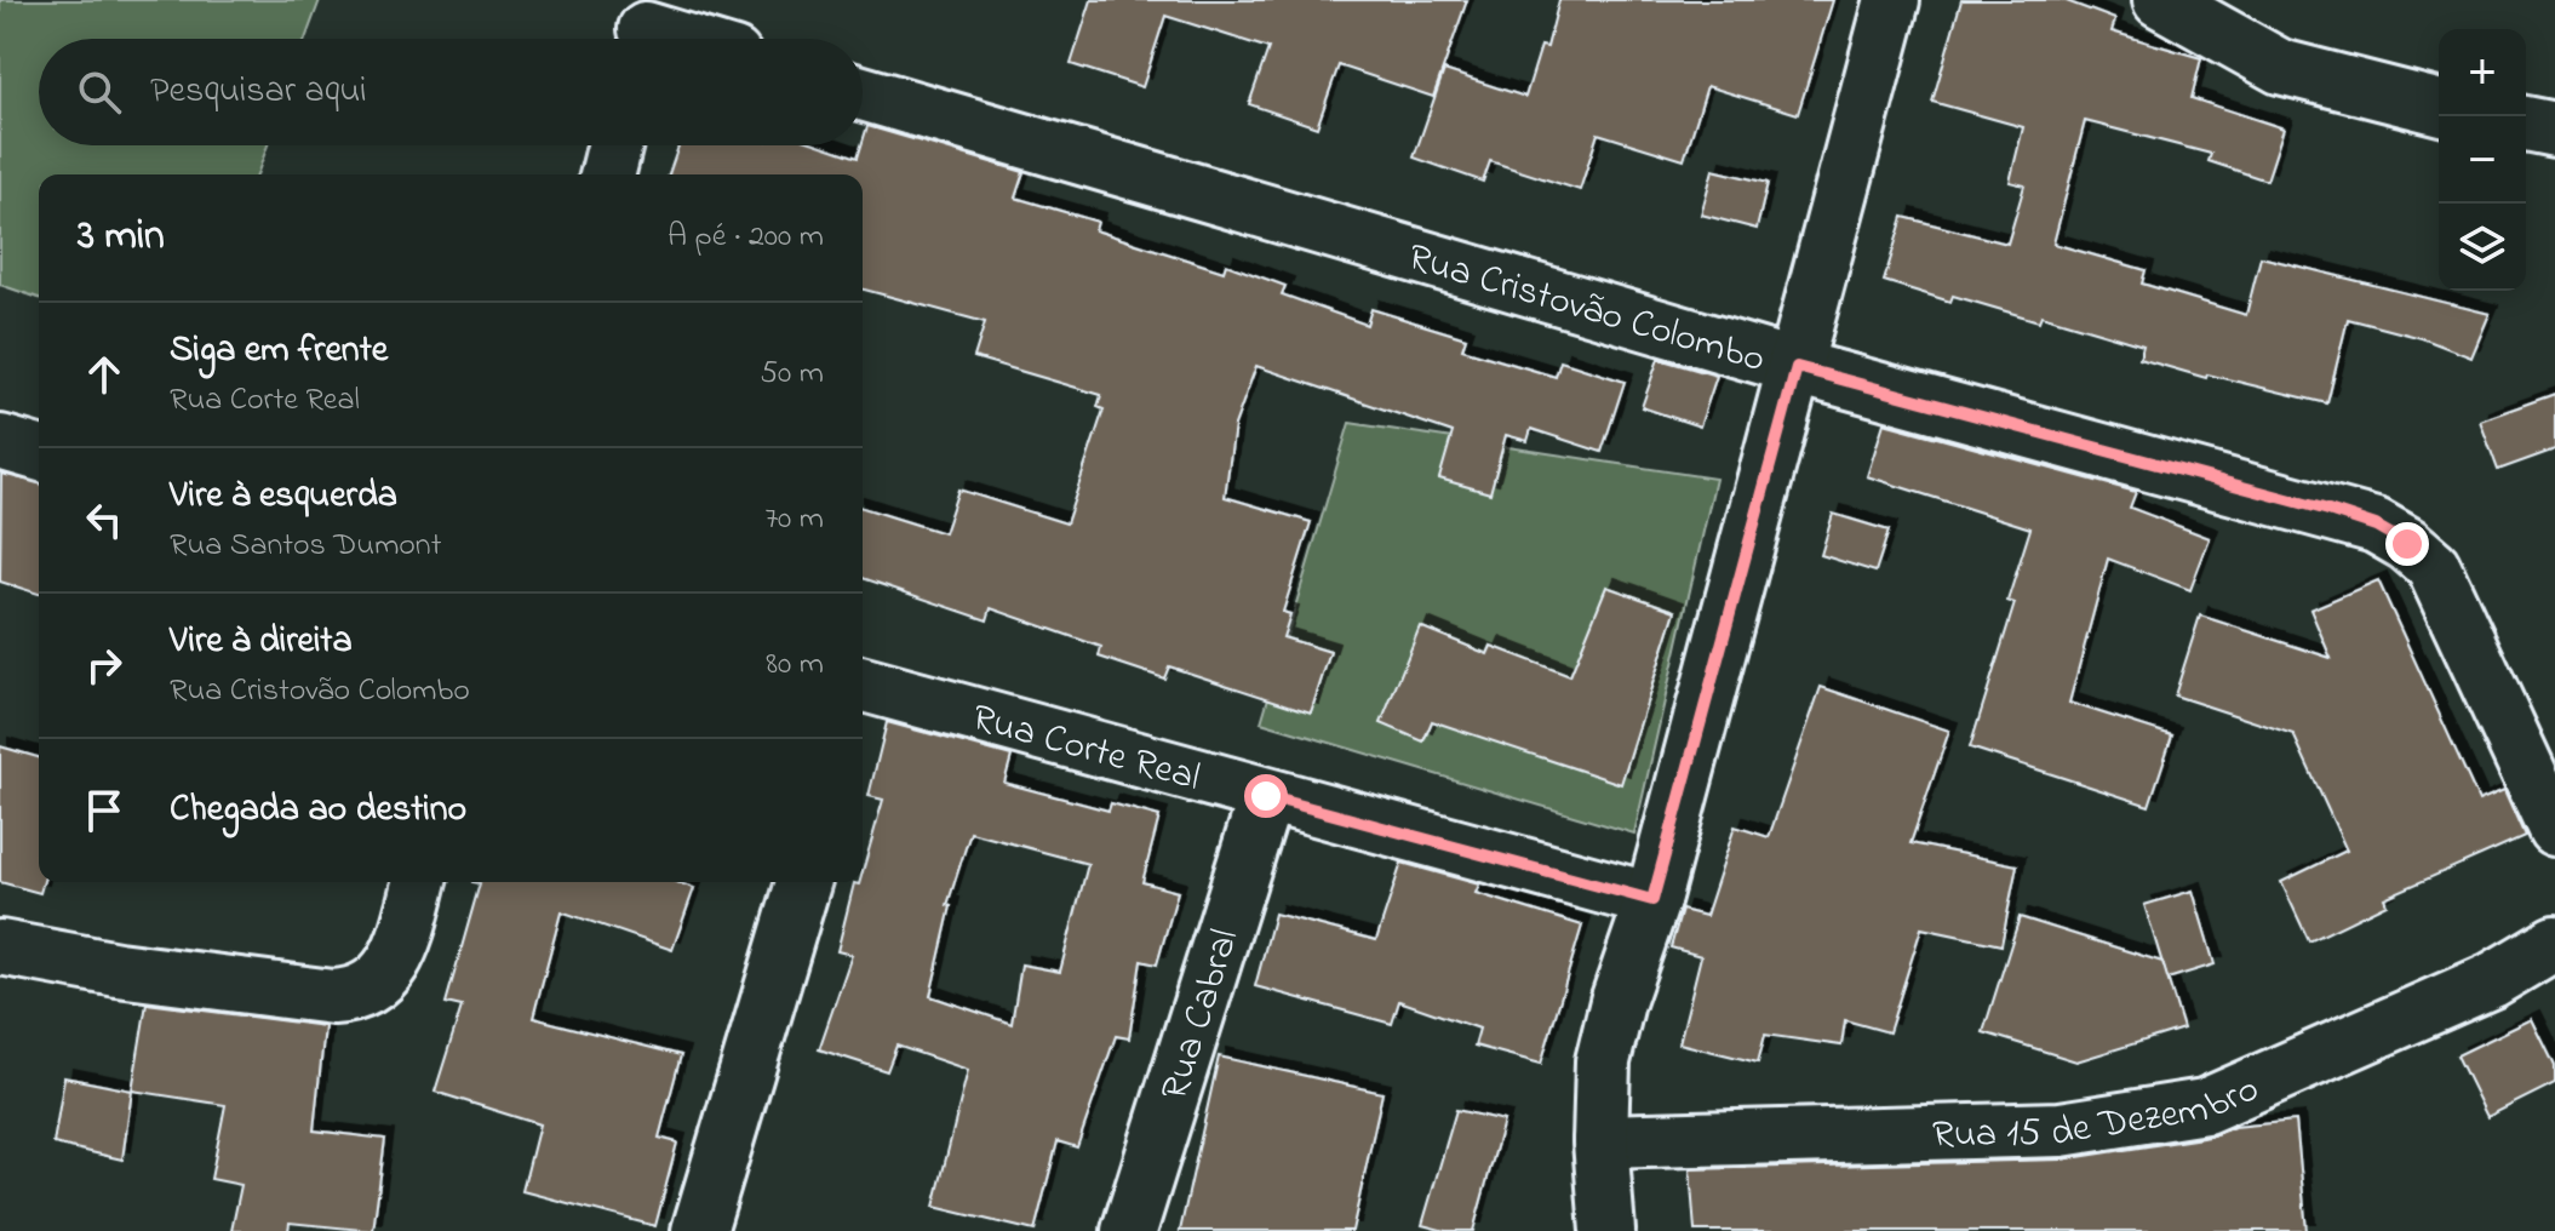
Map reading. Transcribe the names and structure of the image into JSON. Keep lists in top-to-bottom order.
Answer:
{
  "streets": {
    "street": [
      "Rua Cristovão Colombo",
      "Rua Corte Real",
      "Rua Cabral",
      "Rua 15 de Dezembro"
    ]
  },
  "crossings": [
    ["Rua Corte Real", "Rua Cabral"]
  ],
  "page": {
    "map_buttons": ["+", "−"],
    "search": "Pesquisar aqui",
    "heading": ["3 min", "A pé · 200 m"],
    "list": [
      ["Siga em frente", "Rua Corte Real", "50 m"],
      ["Vire à esquerda", "Rua Santos Dumont", "70 m"],
      ["Vire à direita", "Rua Cristovão Colombo", "80 m"],
      "Chegada ao destino"
    ]
  }
}
